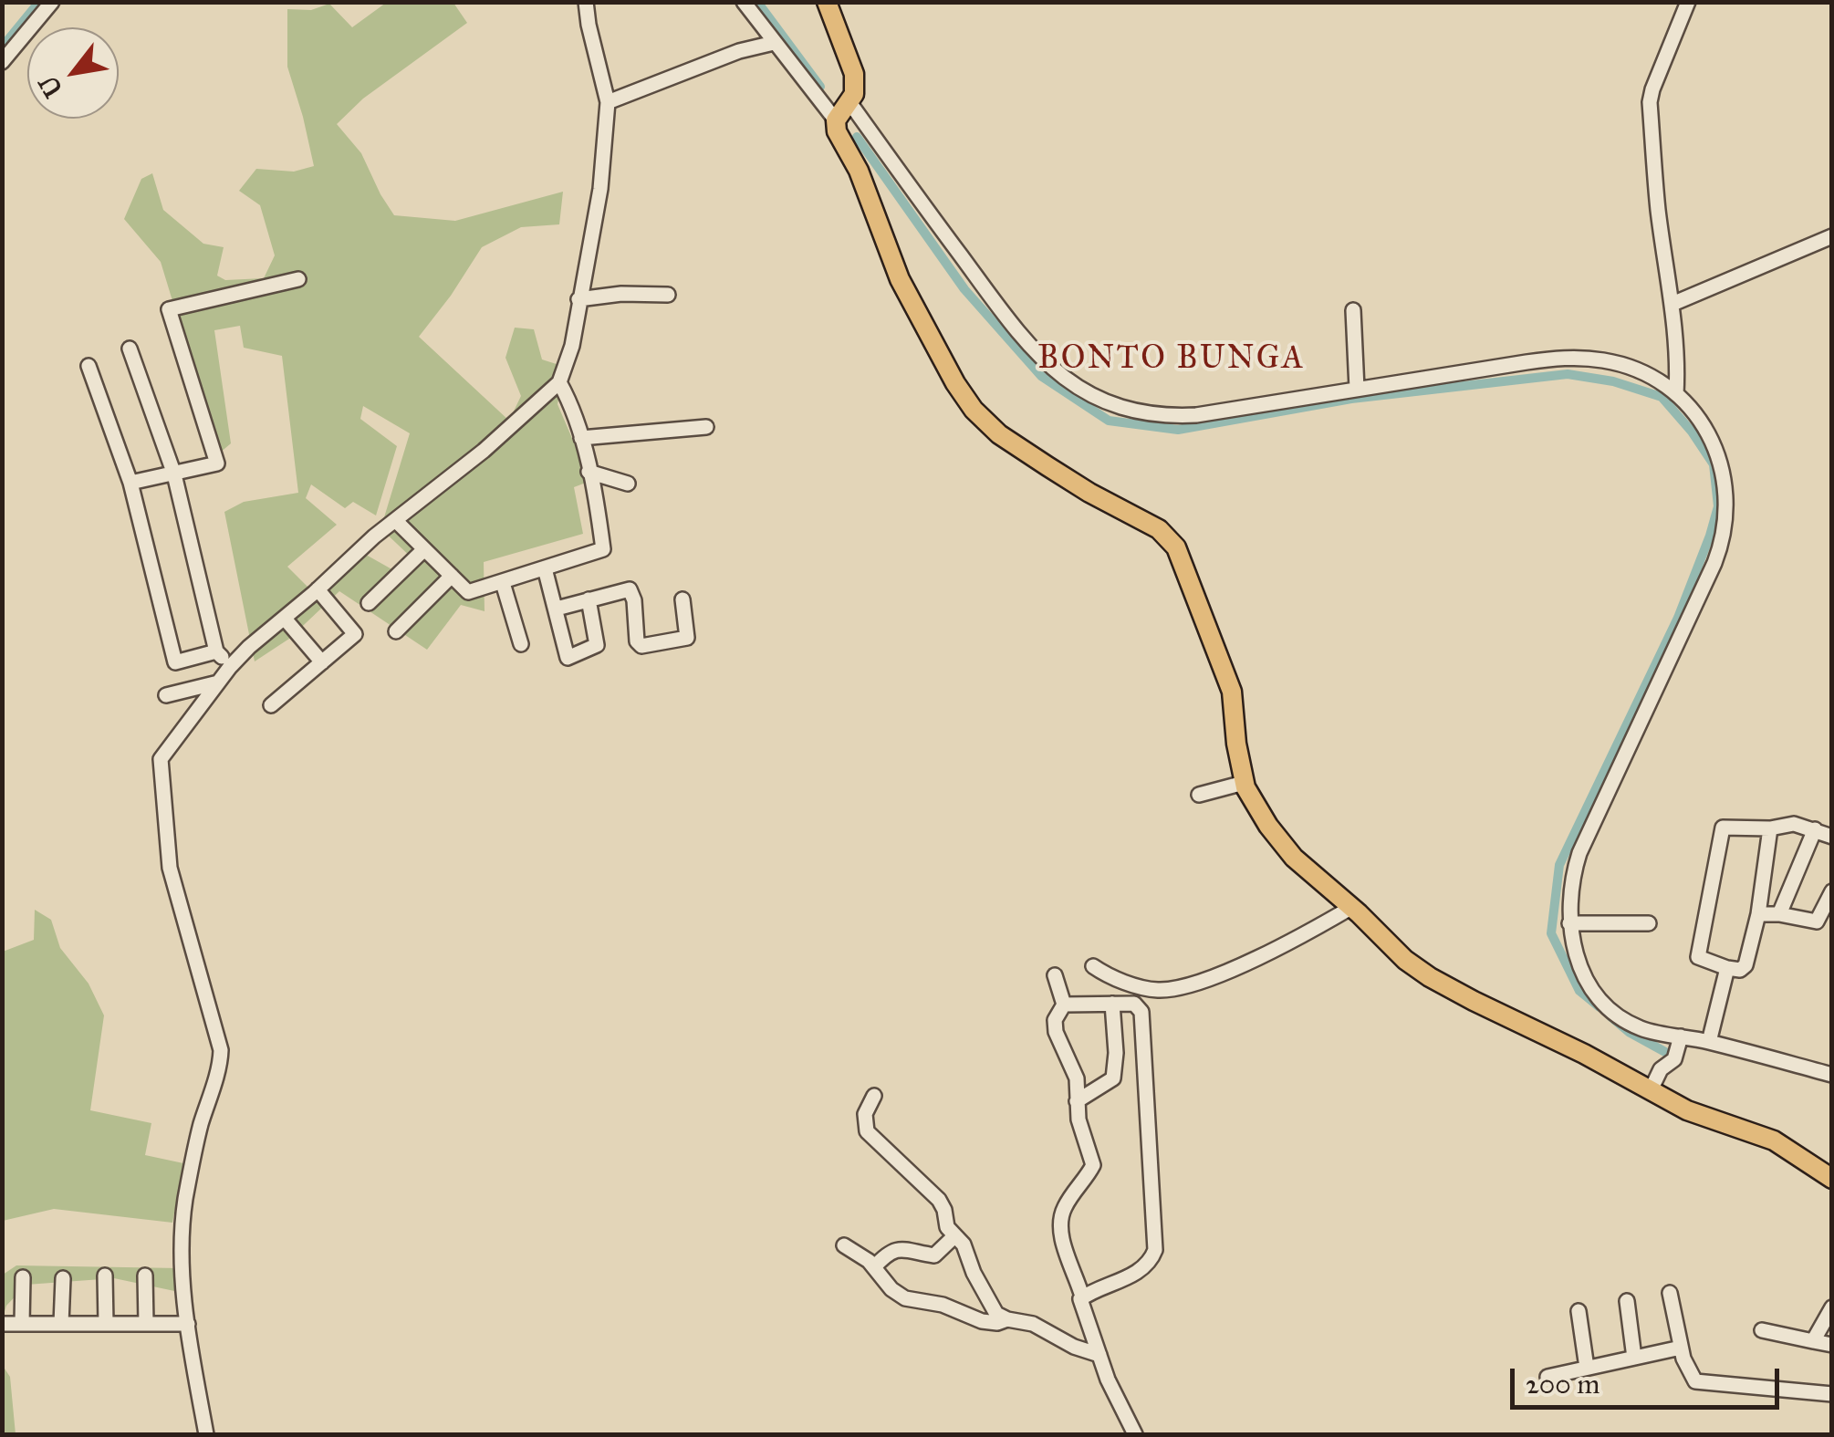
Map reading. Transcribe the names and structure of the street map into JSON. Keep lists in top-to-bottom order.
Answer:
{
  "districts": ["BONTO BUNGA"],
  "scale_bar": "200 m",
  "north": "bottom left"
}
